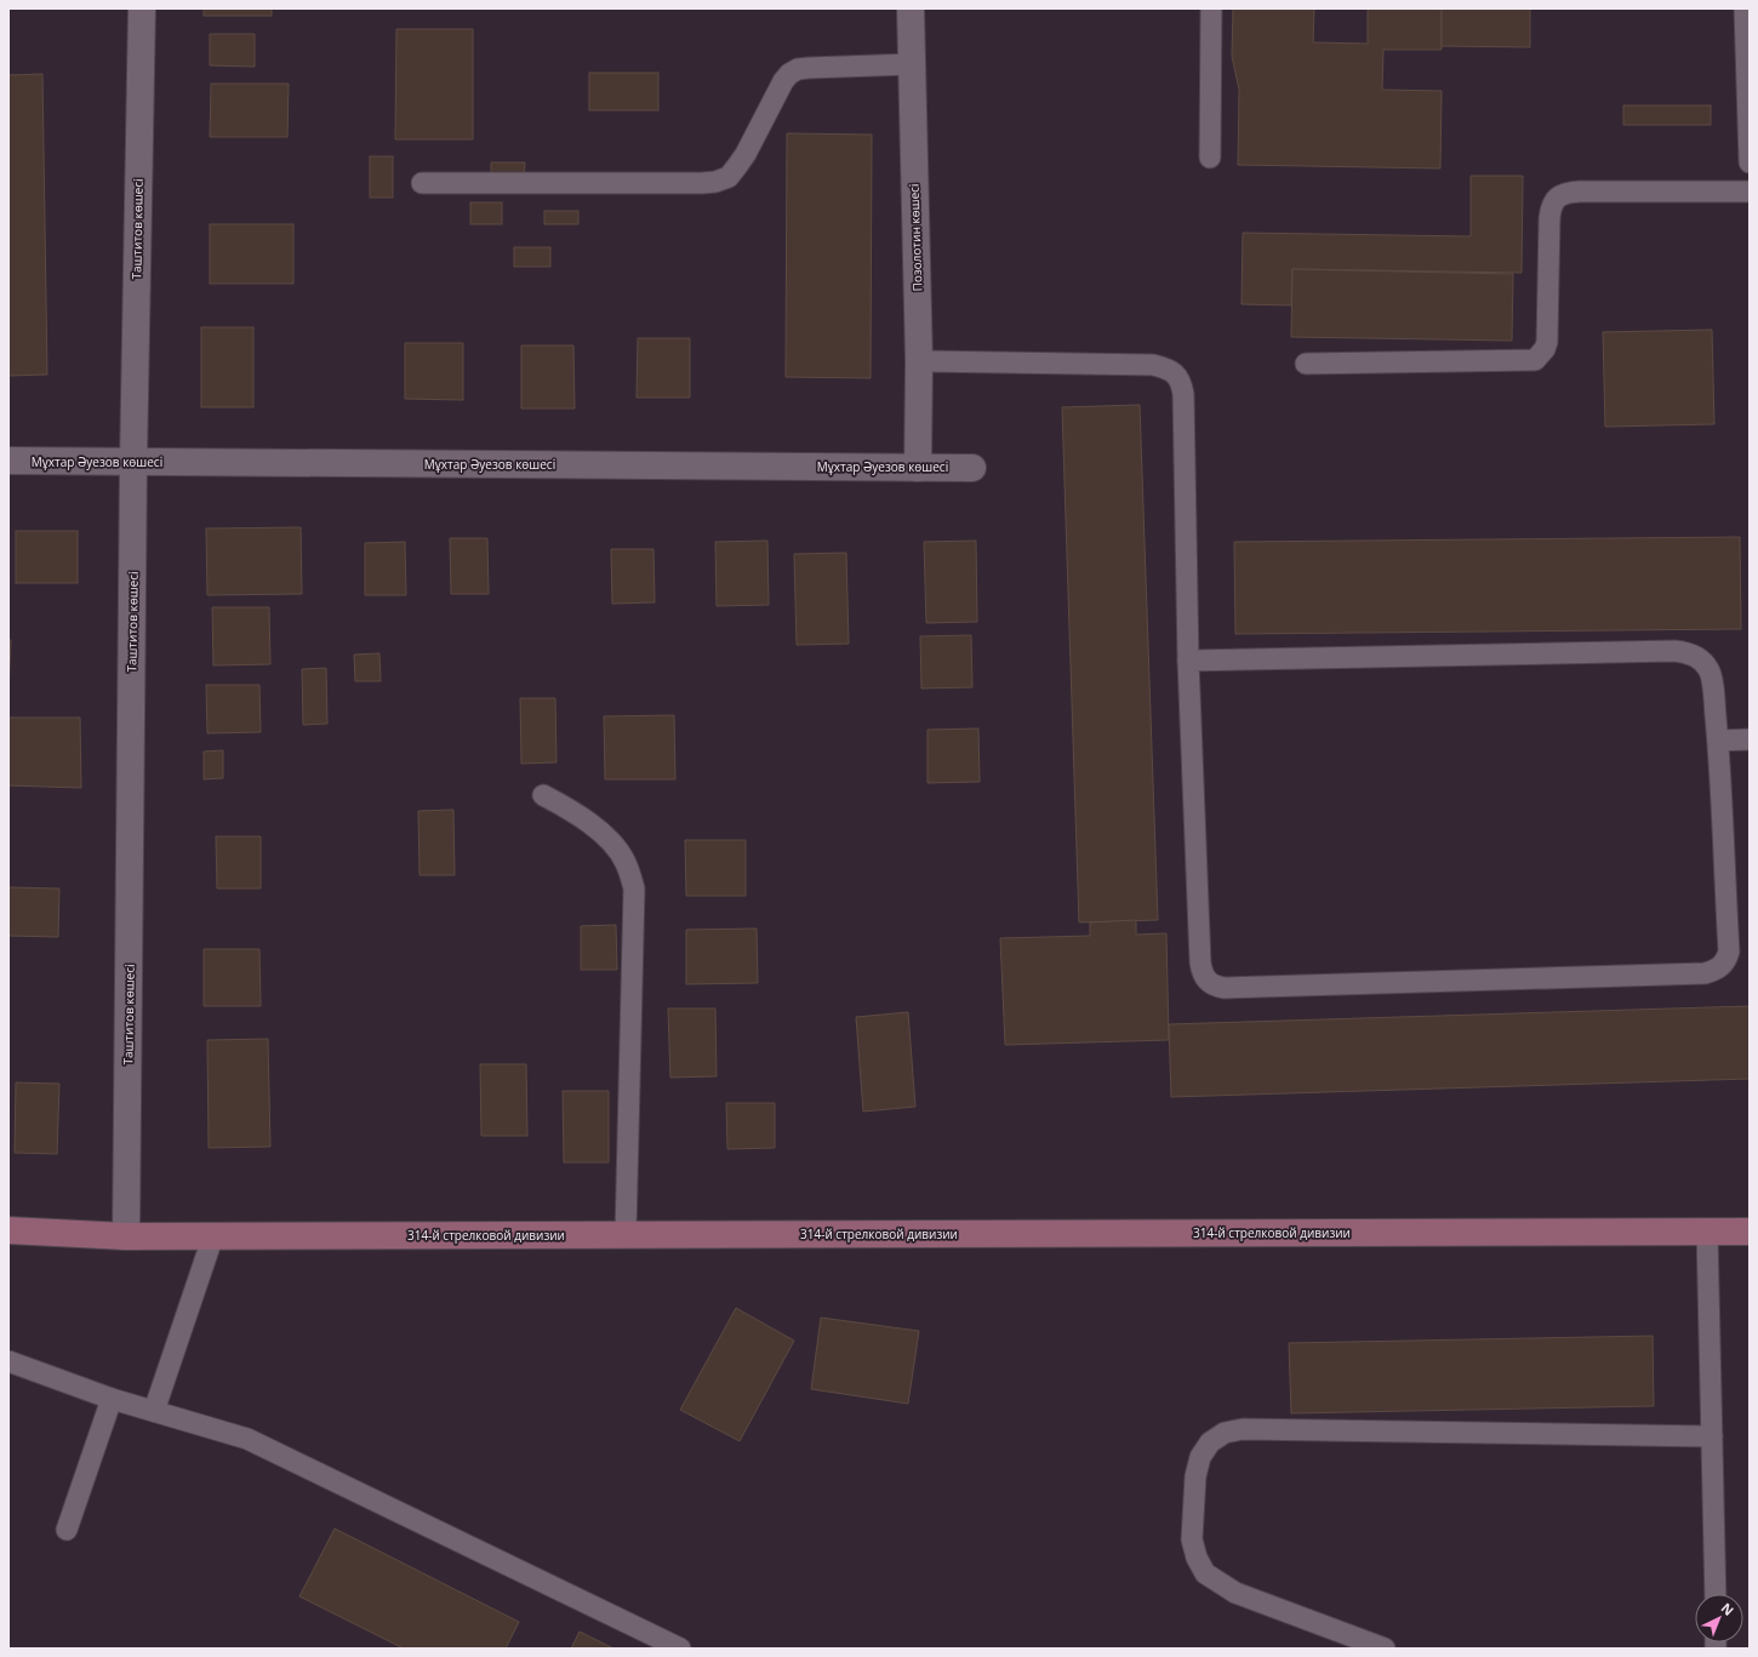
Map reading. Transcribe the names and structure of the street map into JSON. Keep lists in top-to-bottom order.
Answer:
{
  "streets": {
    "street": [
      "Таштитов көшесі",
      "Позолотин көшесі",
      "Мұхтар Әуезов көшесі",
      "314-й стрелковой дивизии"
    ]
  },
  "crossings": [
    ["Таштитов көшесі", "Мұхтар Әуезов көшесі"],
    ["Таштитов көшесі", "314-й стрелковой дивизии"],
    ["Позолотин көшесі", "Мұхтар Әуезов көшесі"]
  ],
  "north": "top right"
}
